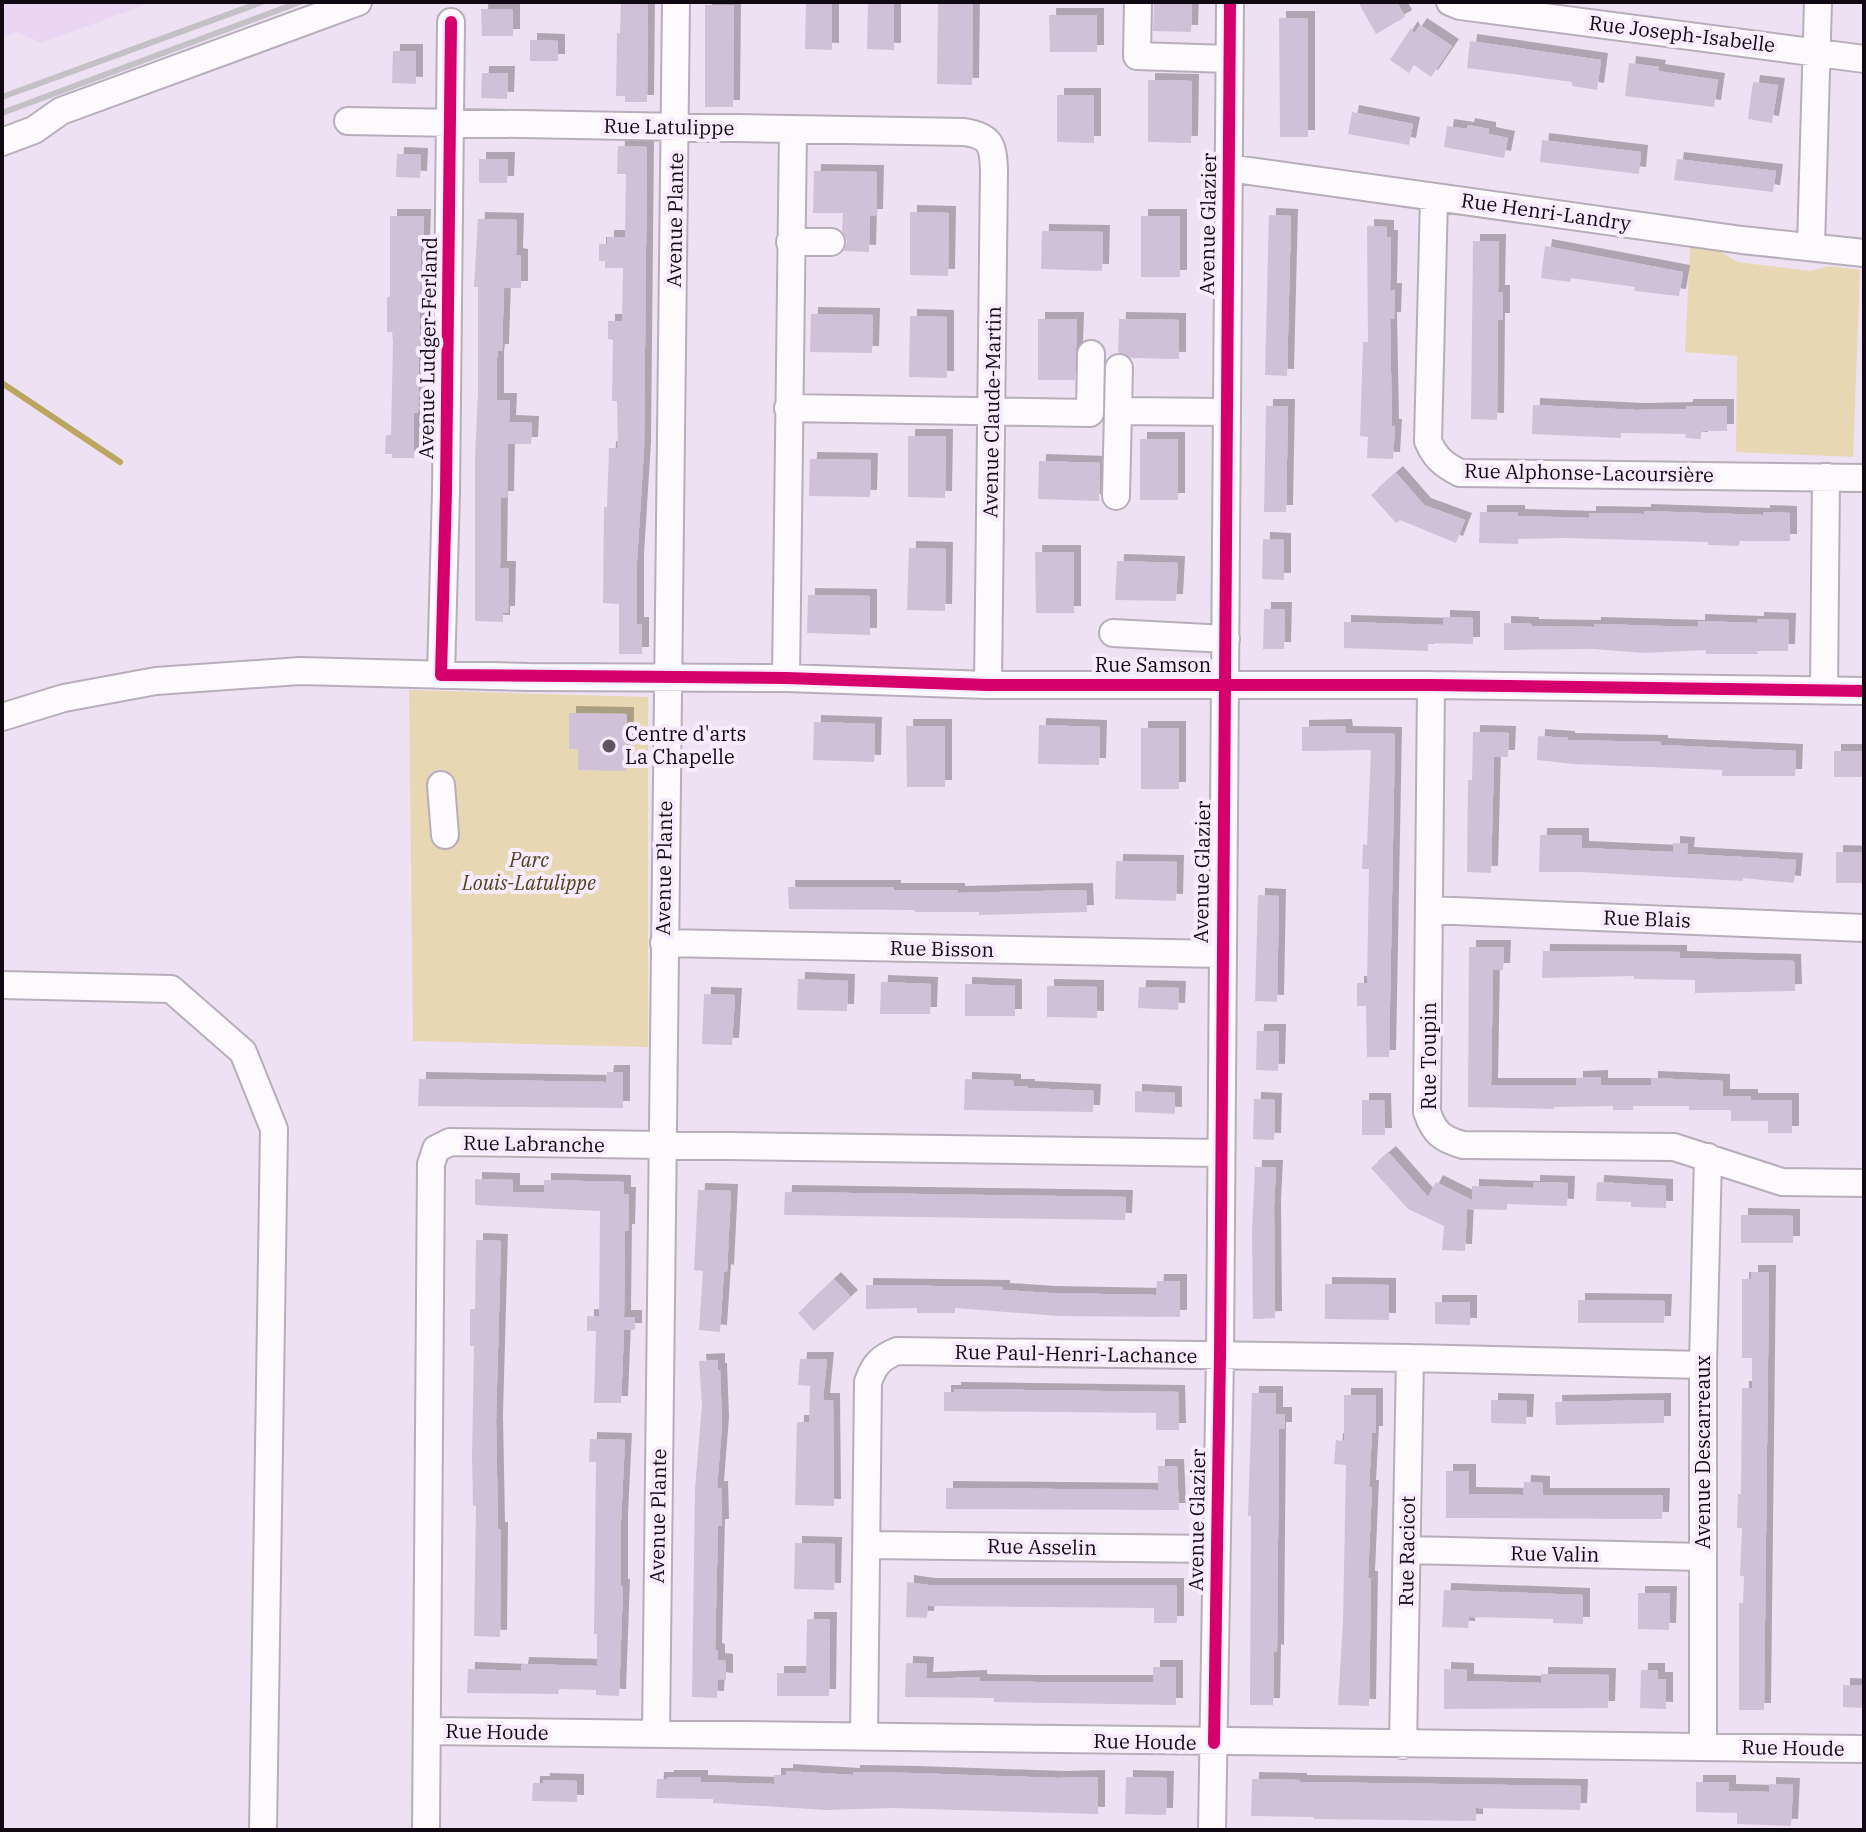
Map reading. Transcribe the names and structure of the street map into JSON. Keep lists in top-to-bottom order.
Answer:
{
  "streets": {
    "street": [
      "Rue Joseph-Isabelle",
      "Rue Latulippe",
      "Rue Henri-Landry",
      "Avenue Plante",
      "Avenue Glazier",
      "Avenue Ludger-Ferland",
      "Avenue Claude-Martin",
      "Rue Alphonse-Lacoursière",
      "Rue Samson",
      "Rue Blais",
      "Rue Bisson",
      "Rue Toupin",
      "Rue Labranche",
      "Rue Paul-Henri-Lachance",
      "Avenue Descarreaux",
      "Rue Asselin",
      "Rue Racicot",
      "Rue Valin",
      "Rue Houde"
    ]
  },
  "crossings": [
    ["Rue Latulippe", "Avenue Plante"],
    ["Rue Latulippe", "Avenue Ludger-Ferland"],
    ["Rue Latulippe", "Avenue Claude-Martin"],
    ["Rue Henri-Landry", "Avenue Glazier"],
    ["Rue Henri-Landry", "Rue Alphonse-Lacoursière"],
    ["Avenue Plante", "Rue Samson"],
    ["Avenue Plante", "Rue Bisson"],
    ["Avenue Plante", "Rue Labranche"],
    ["Avenue Plante", "Rue Houde"],
    ["Avenue Glazier", "Rue Samson"],
    ["Avenue Glazier", "Rue Bisson"],
    ["Avenue Glazier", "Rue Labranche"],
    ["Avenue Glazier", "Rue Paul-Henri-Lachance"],
    ["Avenue Glazier", "Rue Asselin"],
    ["Avenue Glazier", "Rue Houde"],
    ["Avenue Ludger-Ferland", "Rue Samson"],
    ["Avenue Claude-Martin", "Rue Samson"],
    ["Rue Samson", "Rue Toupin"],
    ["Rue Blais", "Rue Toupin"],
    ["Rue Toupin", "Avenue Descarreaux"],
    ["Rue Labranche", "Rue Houde"],
    ["Rue Paul-Henri-Lachance", "Avenue Descarreaux"],
    ["Rue Paul-Henri-Lachance", "Rue Asselin"],
    ["Rue Paul-Henri-Lachance", "Rue Racicot"],
    ["Rue Paul-Henri-Lachance", "Rue Houde"],
    ["Avenue Descarreaux", "Rue Valin"],
    ["Avenue Descarreaux", "Rue Houde"],
    ["Rue Racicot", "Rue Valin"],
    ["Rue Racicot", "Rue Houde"]
  ],
  "parks": ["Parc Louis-Latulippe"],
  "places": ["Centre d'arts La Chapelle"]
}
